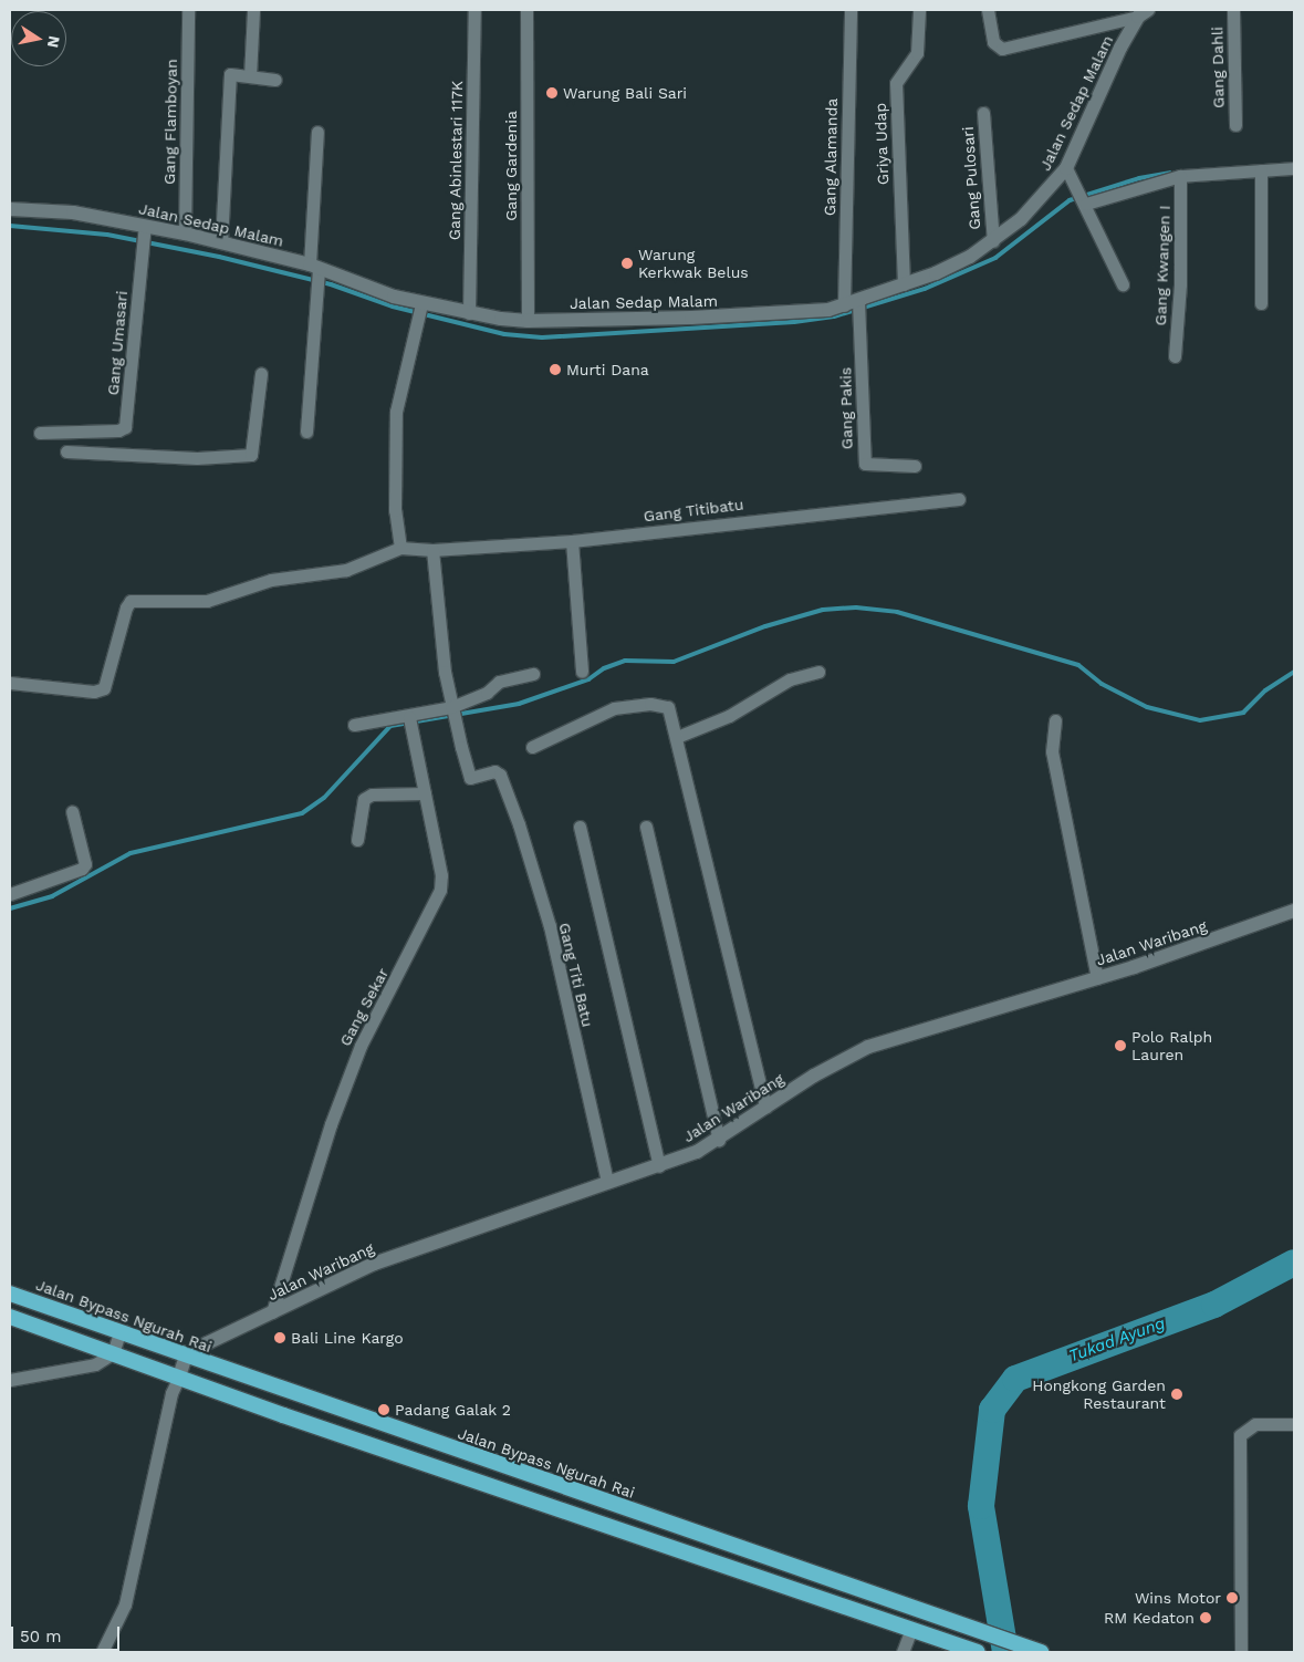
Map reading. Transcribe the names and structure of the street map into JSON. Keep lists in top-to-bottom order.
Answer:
{
  "streets": {
    "highway": ["Jalan Bypass Ngurah Rai"],
    "street": [
      "Gang Dahli",
      "Jalan Sedap Malam",
      "Gang Flamboyan",
      "Griya Udap",
      "Gang Alamanda",
      "Gang Abinlestari 117K",
      "Gang Gardenia",
      "Gang Pulosari",
      "Gang Kwangen I",
      "Gang Umasari",
      "Gang Pakis",
      "Gang Titibatu",
      "Jalan Waribang",
      "Gang Titi Batu",
      "Gang Sekar"
    ]
  },
  "crossings": [
    ["Jalan Sedap Malam", "Gang Flamboyan"],
    ["Jalan Sedap Malam", "Griya Udap"],
    ["Jalan Sedap Malam", "Gang Alamanda"],
    ["Jalan Sedap Malam", "Gang Abinlestari 117K"],
    ["Jalan Sedap Malam", "Gang Gardenia"],
    ["Jalan Sedap Malam", "Gang Pulosari"],
    ["Jalan Sedap Malam", "Gang Umasari"],
    ["Jalan Sedap Malam", "Gang Pakis"],
    ["Jalan Waribang", "Gang Titi Batu"],
    ["Jalan Waribang", "Gang Sekar"],
    ["Jalan Waribang", "Jalan Bypass Ngurah Rai"]
  ],
  "water": ["Tukad Ayung"],
  "places": [
    "Warung Bali Sari",
    "Warung Kerkwak Belus",
    "Murti Dana",
    "Polo Ralph Lauren",
    "Bali Line Kargo",
    "Hongkong Garden Restaurant",
    "Padang Galak 2",
    "Wins Motor",
    "RM Kedaton"
  ],
  "scale_bar": "50 m",
  "north": "right"
}
